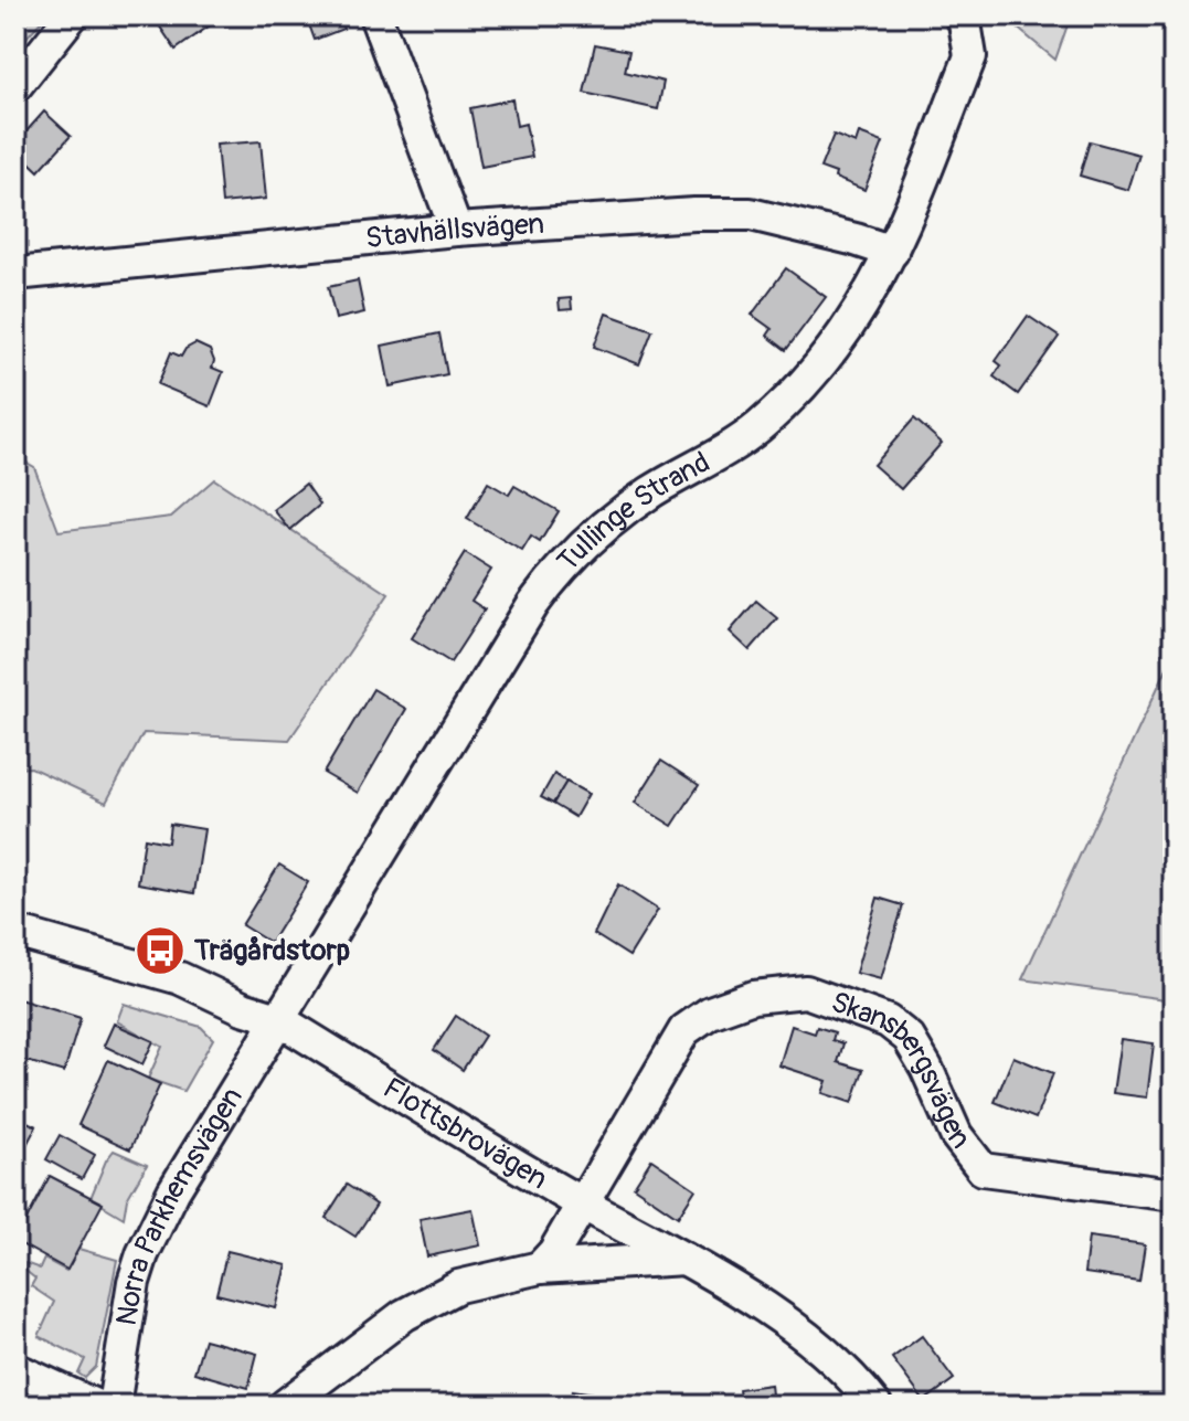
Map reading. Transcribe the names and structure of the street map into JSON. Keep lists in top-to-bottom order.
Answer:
{
  "streets": {
    "street": [
      "Stavhällsvägen",
      "Tullinge Strand",
      "Skansbergsvägen",
      "Flottsbrovägen",
      "Norra Parkhemsvägen"
    ]
  },
  "crossings": [
    ["Stavhällsvägen", "Tullinge Strand"],
    ["Tullinge Strand", "Flottsbrovägen"],
    ["Tullinge Strand", "Norra Parkhemsvägen"],
    ["Skansbergsvägen", "Flottsbrovägen"],
    ["Flottsbrovägen", "Norra Parkhemsvägen"]
  ],
  "places": {
    "bus stop": ["Trägårdstorp"]
  }
}
